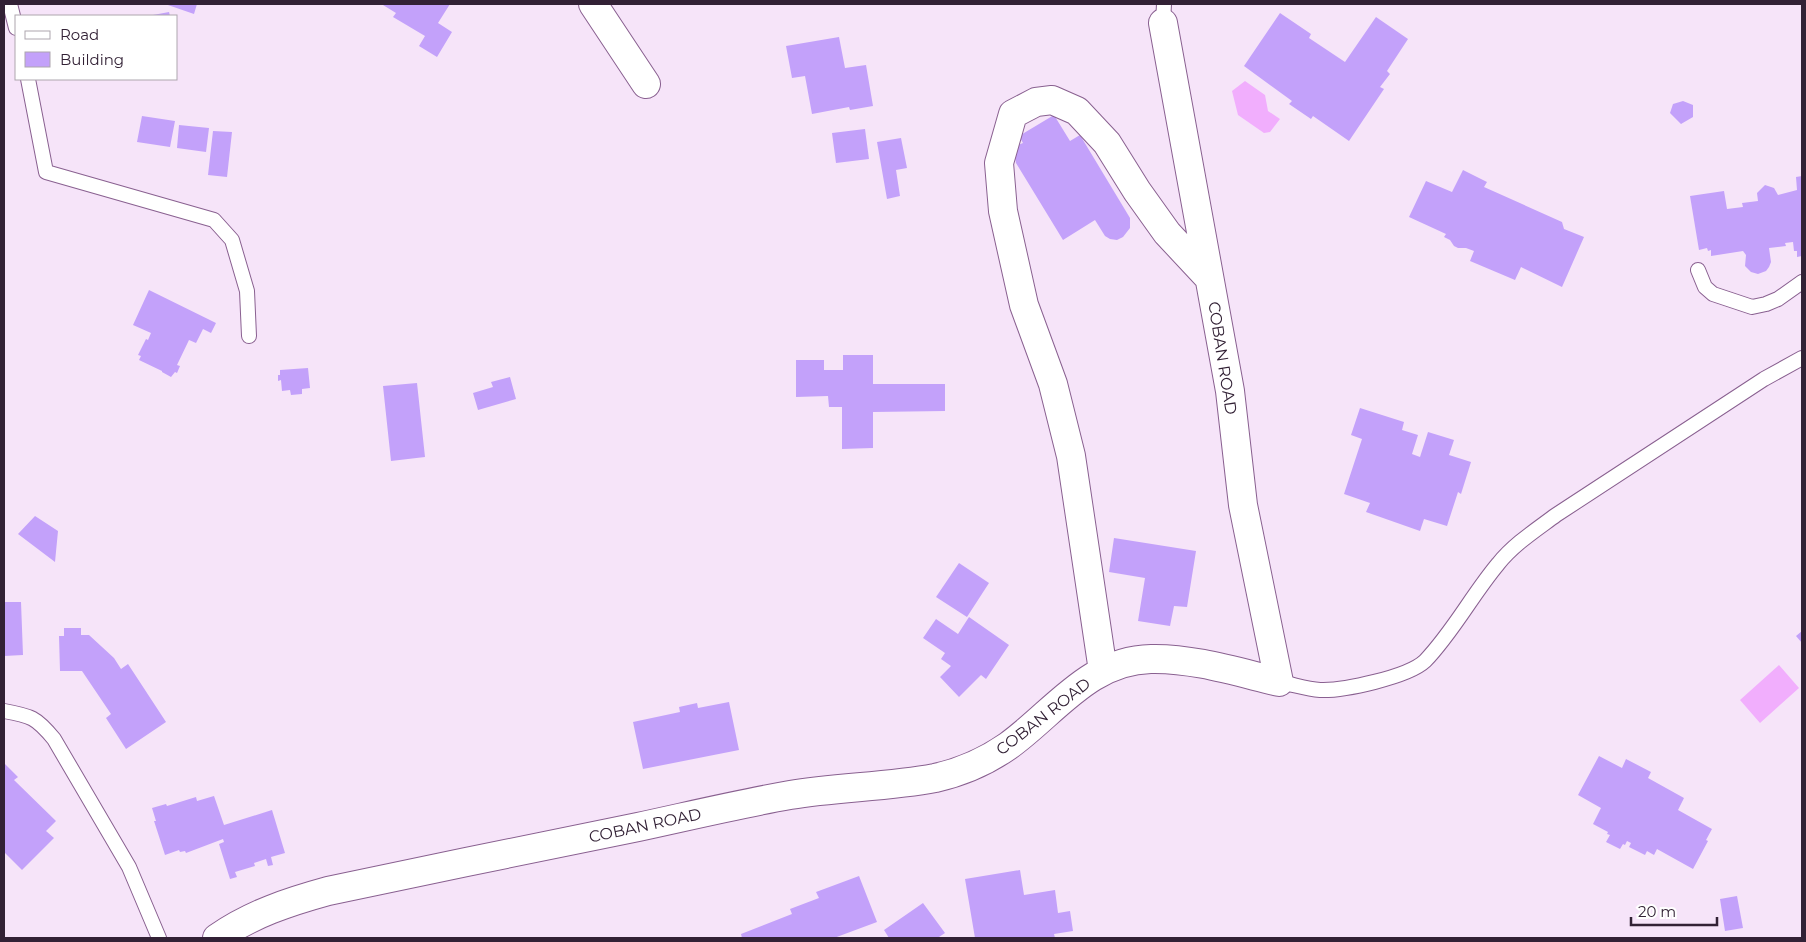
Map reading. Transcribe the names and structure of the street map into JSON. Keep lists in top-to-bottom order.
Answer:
{
  "streets": {
    "street": ["COBAN ROAD"]
  },
  "legend": ["Road", "Building"],
  "scale_bar": "20 m"
}
